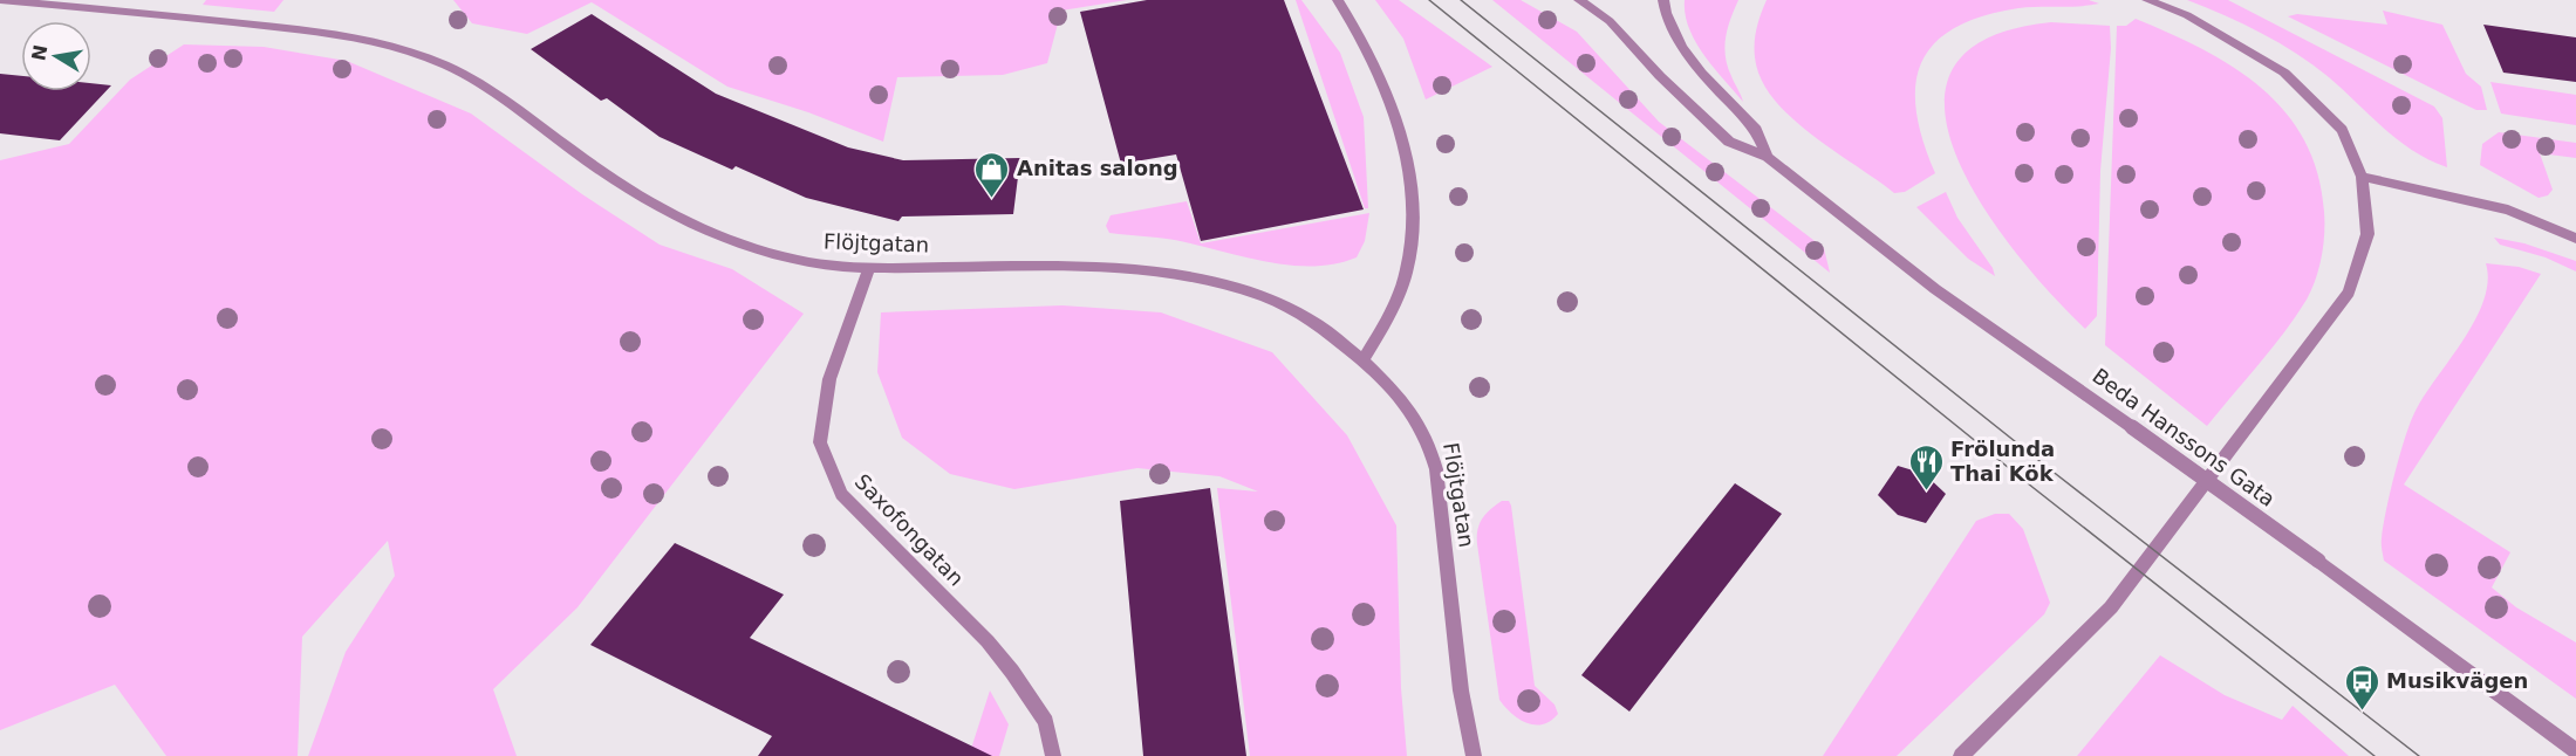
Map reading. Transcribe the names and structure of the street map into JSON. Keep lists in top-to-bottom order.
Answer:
{
  "streets": {
    "street": ["Flöjtgatan", "Beda Hanssons Gata", "Saxofongatan"]
  },
  "crossings": [
    ["Flöjtgatan", "Saxofongatan"]
  ],
  "places": {
    "shop": ["Anitas salong"],
    "restaurant": ["Frölunda Thai Kök"],
    "bus stop": ["Musikvägen"]
  },
  "north": "left"
}
